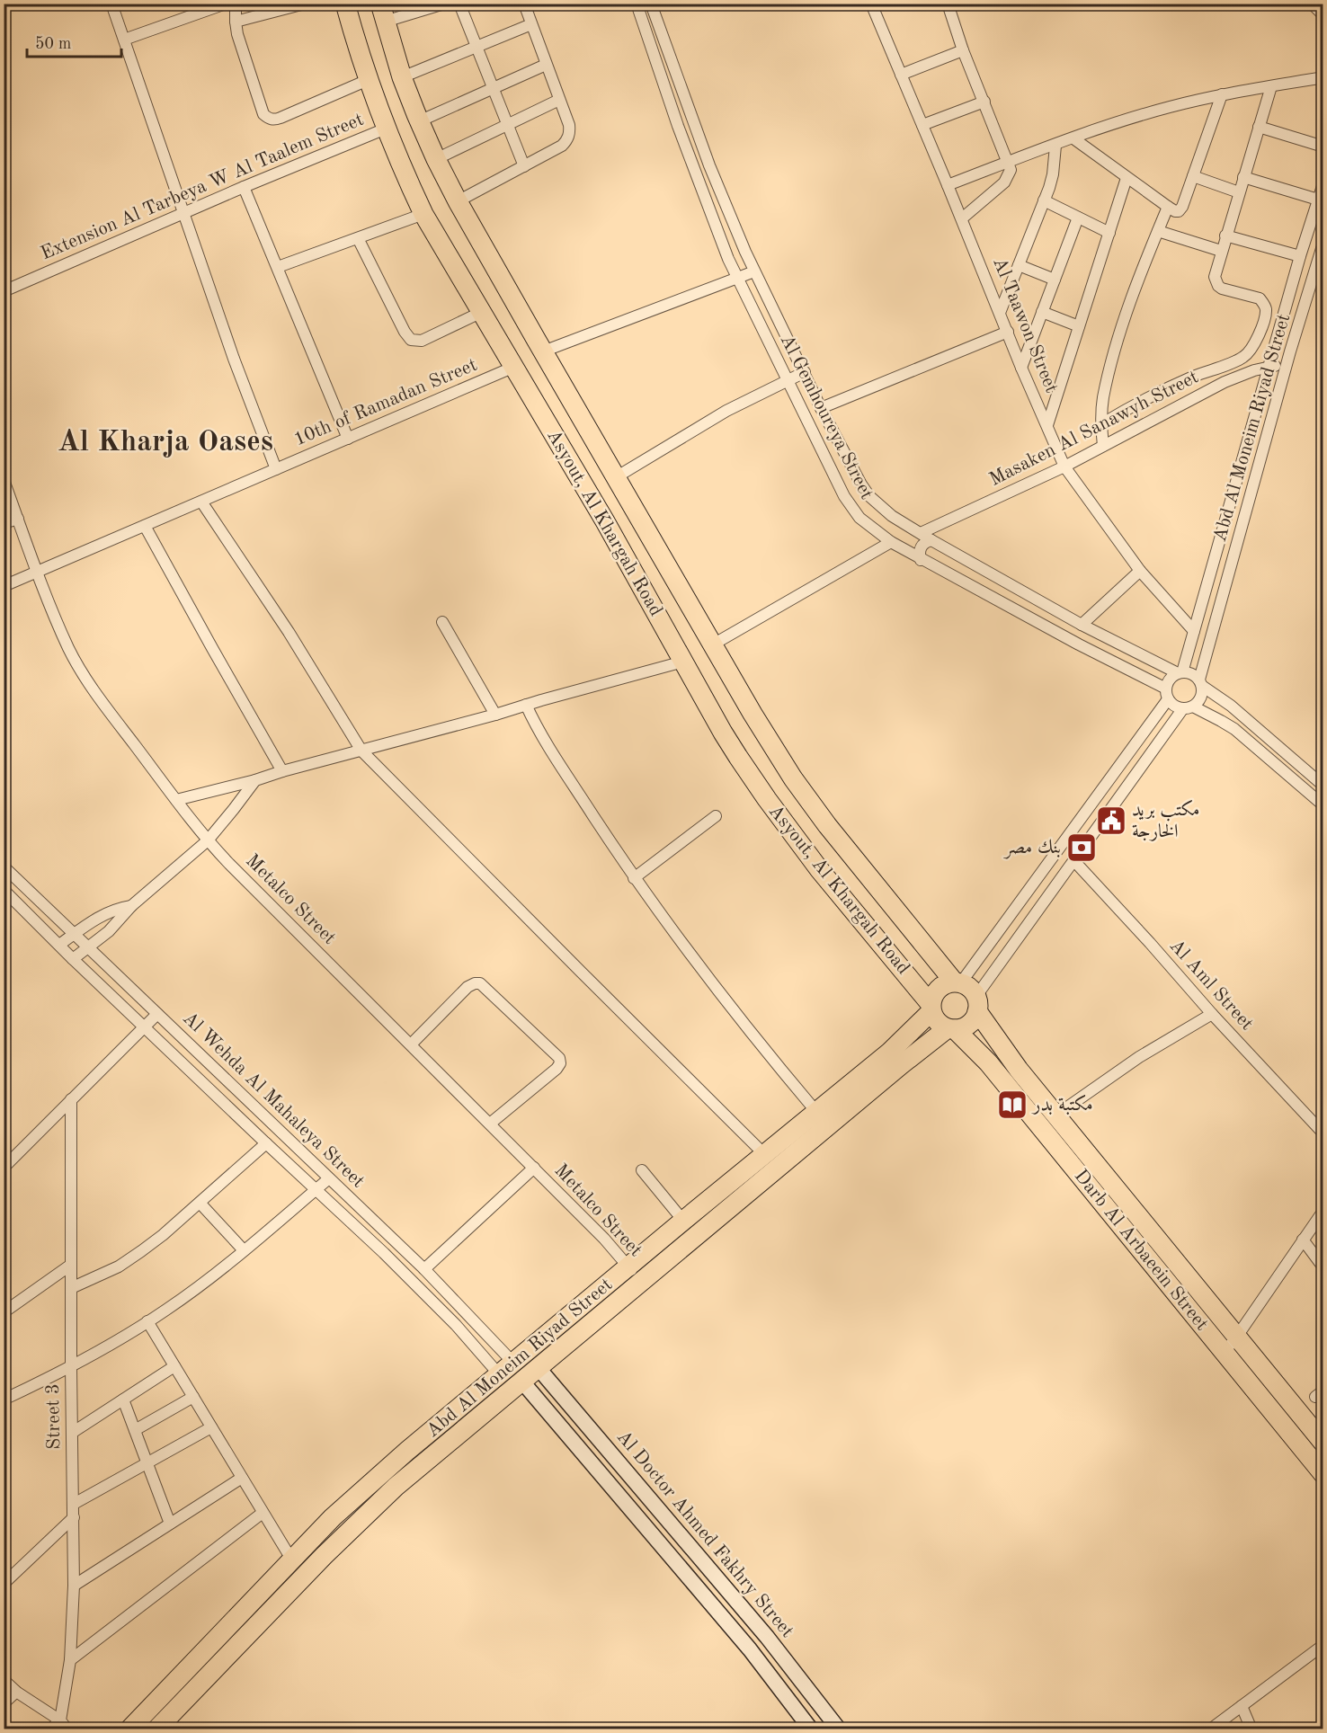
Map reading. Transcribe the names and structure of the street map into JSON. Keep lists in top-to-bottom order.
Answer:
{
  "streets": {
    "highway": ["Abd Al Moneim Riyad Street", "Asyout, Al Khargah Road", "Darb Al Arbaeein Street"],
    "street": [
      "Extension Al Tarbeya W Al Taalem Street",
      "Al Taawon Street",
      "10th of Ramadan Street",
      "Al Gemhoureya Street",
      "Masaken Al Sanawyh Street",
      "Metalco Street",
      "Al Aml Street",
      "Al Wehda Al Mahaleya Street",
      "Street 3",
      "Al Doctor Ahmed Fakhry Street"
    ]
  },
  "crossings": [
    ["Extension Al Tarbeya W Al Taalem Street", "Asyout, Al Khargah Road"],
    ["Al Taawon Street", "Abd Al Moneim Riyad Street"],
    ["Al Taawon Street", "Masaken Al Sanawyh Street"],
    ["10th of Ramadan Street", "Asyout, Al Khargah Road"],
    ["10th of Ramadan Street", "Metalco Street"],
    ["Al Gemhoureya Street", "Abd Al Moneim Riyad Street"],
    ["Al Gemhoureya Street", "Masaken Al Sanawyh Street"],
    ["Abd Al Moneim Riyad Street", "Masaken Al Sanawyh Street"],
    ["Abd Al Moneim Riyad Street", "Asyout, Al Khargah Road"],
    ["Abd Al Moneim Riyad Street", "Metalco Street"],
    ["Abd Al Moneim Riyad Street", "Al Wehda Al Mahaleya Street"],
    ["Abd Al Moneim Riyad Street", "Darb Al Arbaeein Street"],
    ["Abd Al Moneim Riyad Street", "Al Doctor Ahmed Fakhry Street"],
    ["Asyout, Al Khargah Road", "Darb Al Arbaeein Street"]
  ],
  "districts": ["Al Kharja Oases"],
  "places": {
    "public building": ["مكتب بريد الخارجة"],
    "bank": ["بنك مصر"],
    "library": ["مكتبة بدر"]
  },
  "scale_bar": "50 m"
}
